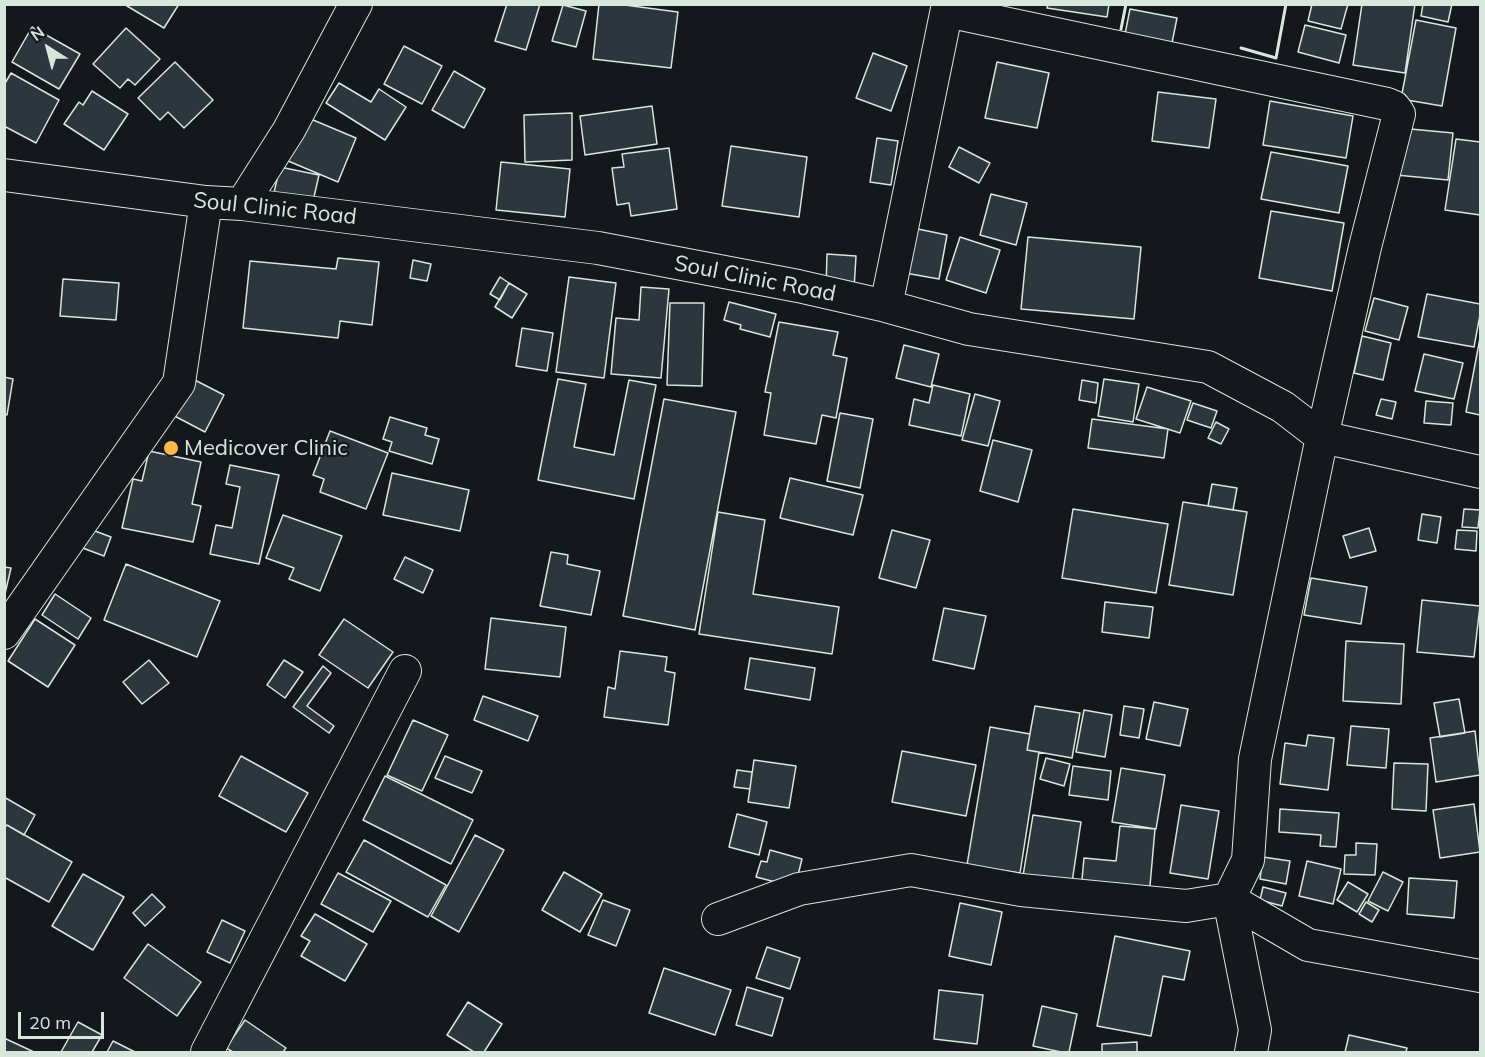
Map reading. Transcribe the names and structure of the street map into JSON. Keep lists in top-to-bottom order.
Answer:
{
  "streets": {
    "street": ["Soul Clinic Road"]
  },
  "places": ["Medicover Clinic"],
  "scale_bar": "20 m",
  "north": "top left"
}
